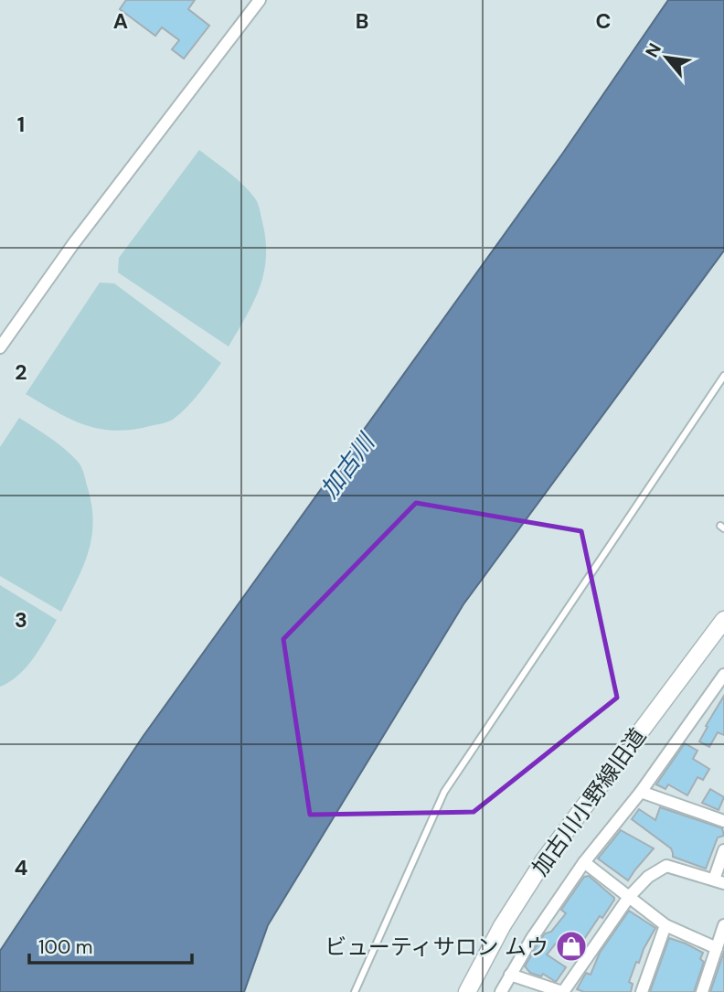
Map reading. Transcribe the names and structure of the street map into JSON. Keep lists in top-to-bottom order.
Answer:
{
  "streets": {
    "street": ["加古川小野線旧道"]
  },
  "water": ["加古川"],
  "places": {
    "shop": ["ビューティサロン ムウ"]
  },
  "scale_bar": "100 m",
  "north": "top left",
  "grid": {
    "columns": ["A", "B", "C"],
    "rows": [
      "1",
      "2",
      "3",
      "4"
    ]
  }
}
